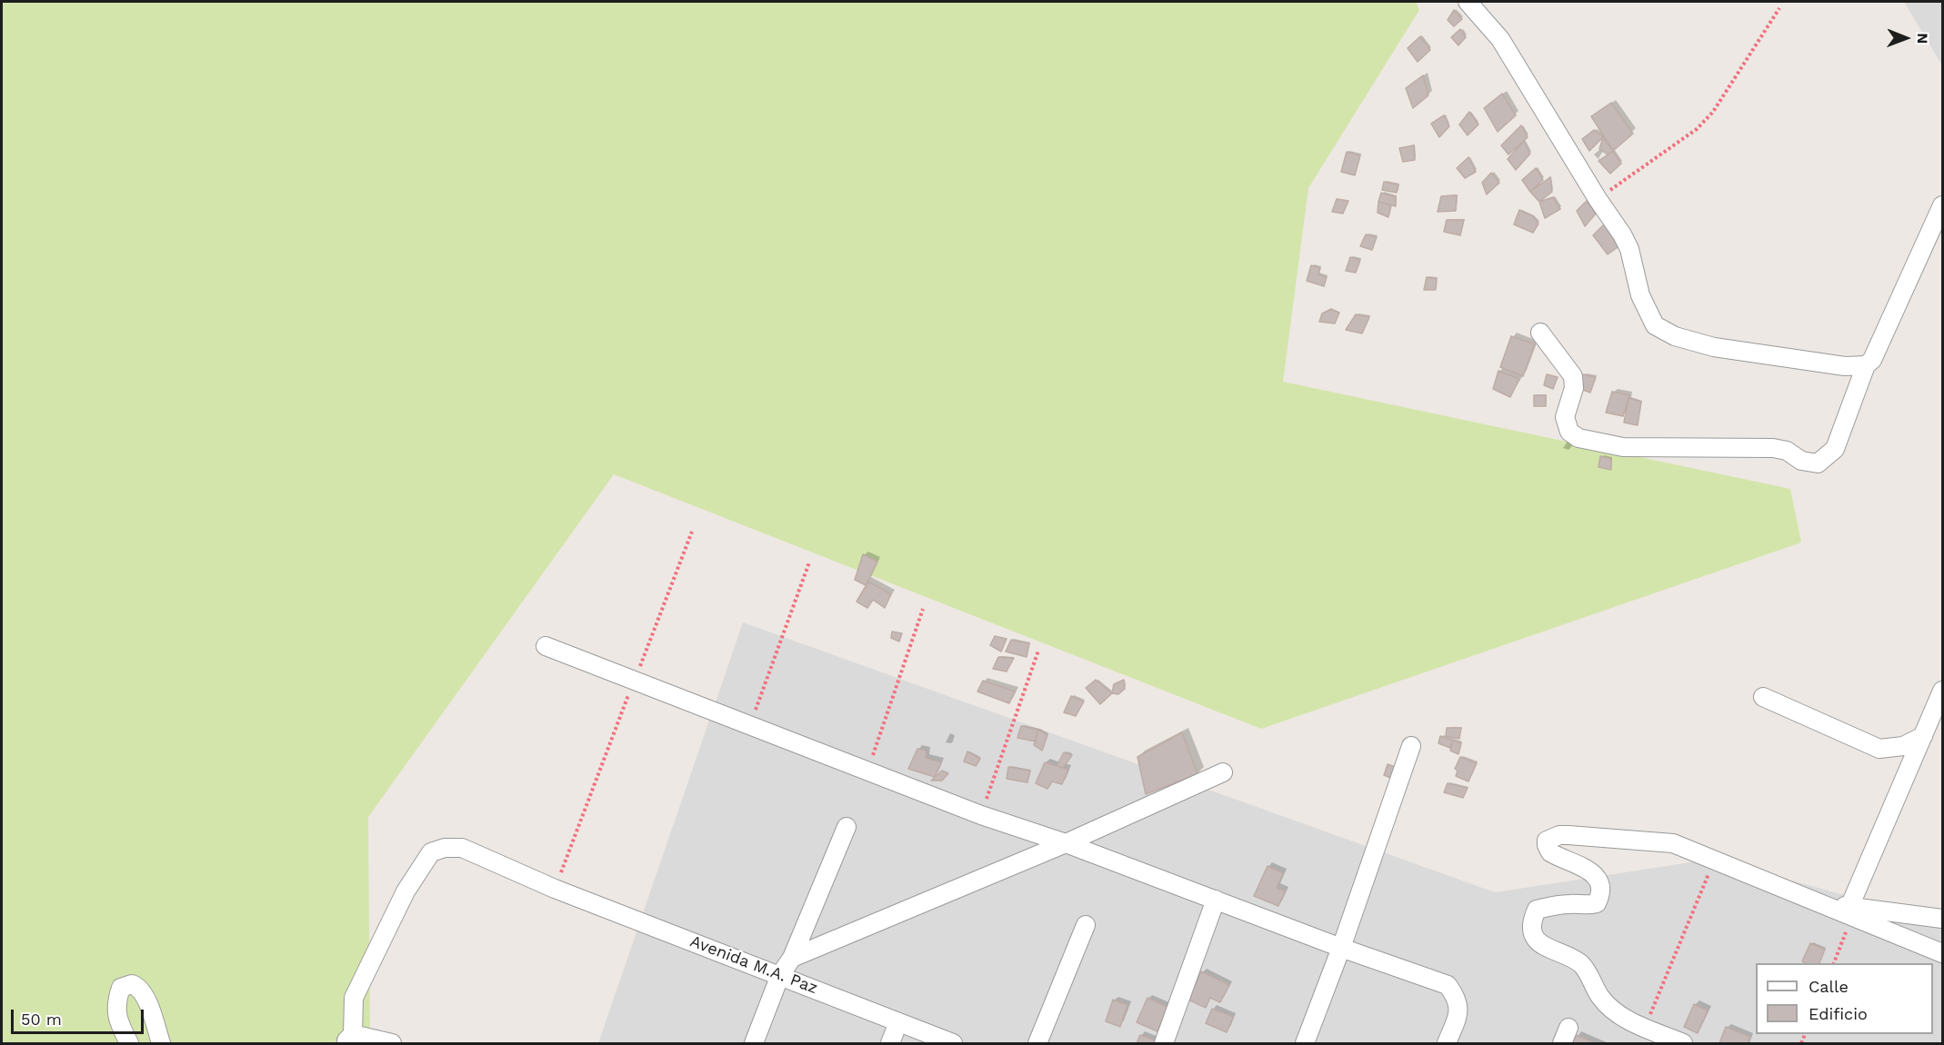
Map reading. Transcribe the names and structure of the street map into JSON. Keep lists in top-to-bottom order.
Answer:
{
  "streets": {
    "street": ["Avenida M.A. Paz"]
  },
  "legend": ["Calle", "Edificio"],
  "scale_bar": "50 m",
  "north": "right"
}
